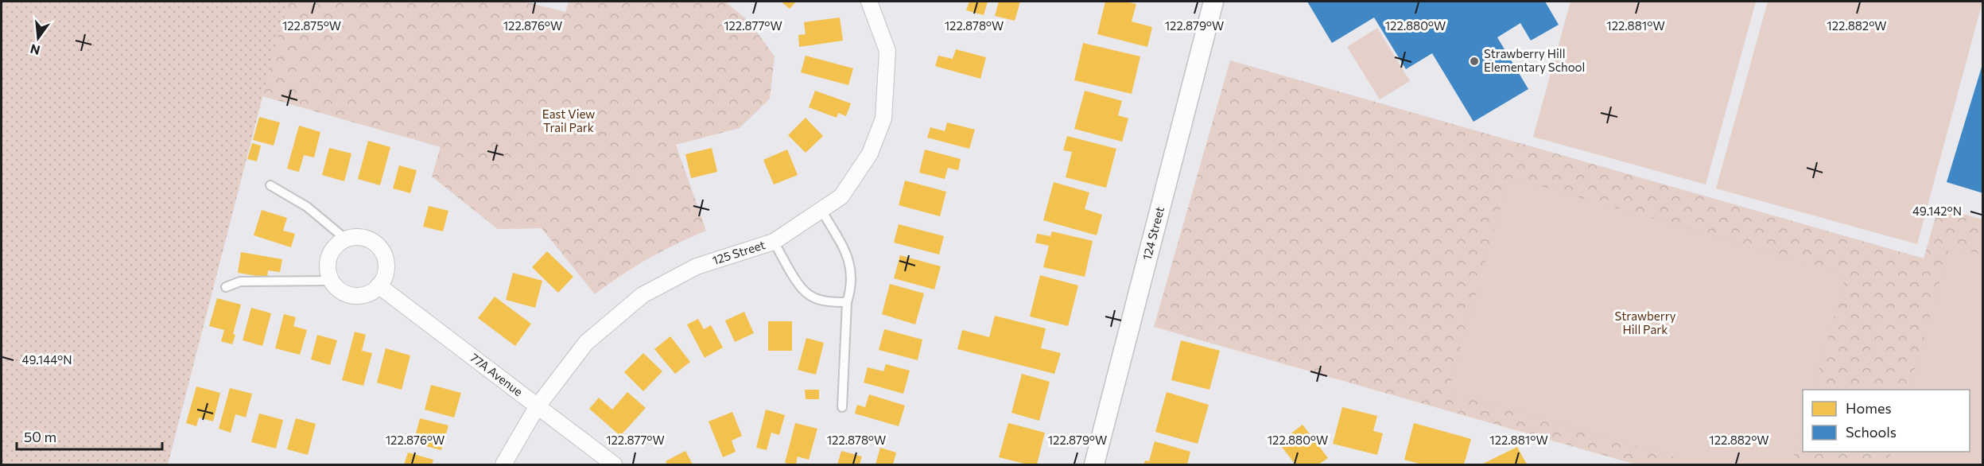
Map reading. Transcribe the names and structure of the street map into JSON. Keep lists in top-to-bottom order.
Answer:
{
  "streets": {
    "street": ["124 Street", "125 Street", "77A Avenue"]
  },
  "crossings": [
    ["125 Street", "77A Avenue"]
  ],
  "parks": ["East View Trail Park", "Strawberry Hill Park"],
  "places": ["Strawberry Hill Elementary School"],
  "legend": ["Homes", "Schools"],
  "scale_bar": "50 m",
  "north": "bottom",
  "coordinates": [
    "122.875°W",
    "122.876°W",
    "122.877°W",
    "122.879°W",
    "122.881°W",
    "122.882°W",
    "122.878°W",
    "122.880°W",
    "49.142°N",
    "49.144°N"
  ]
}
